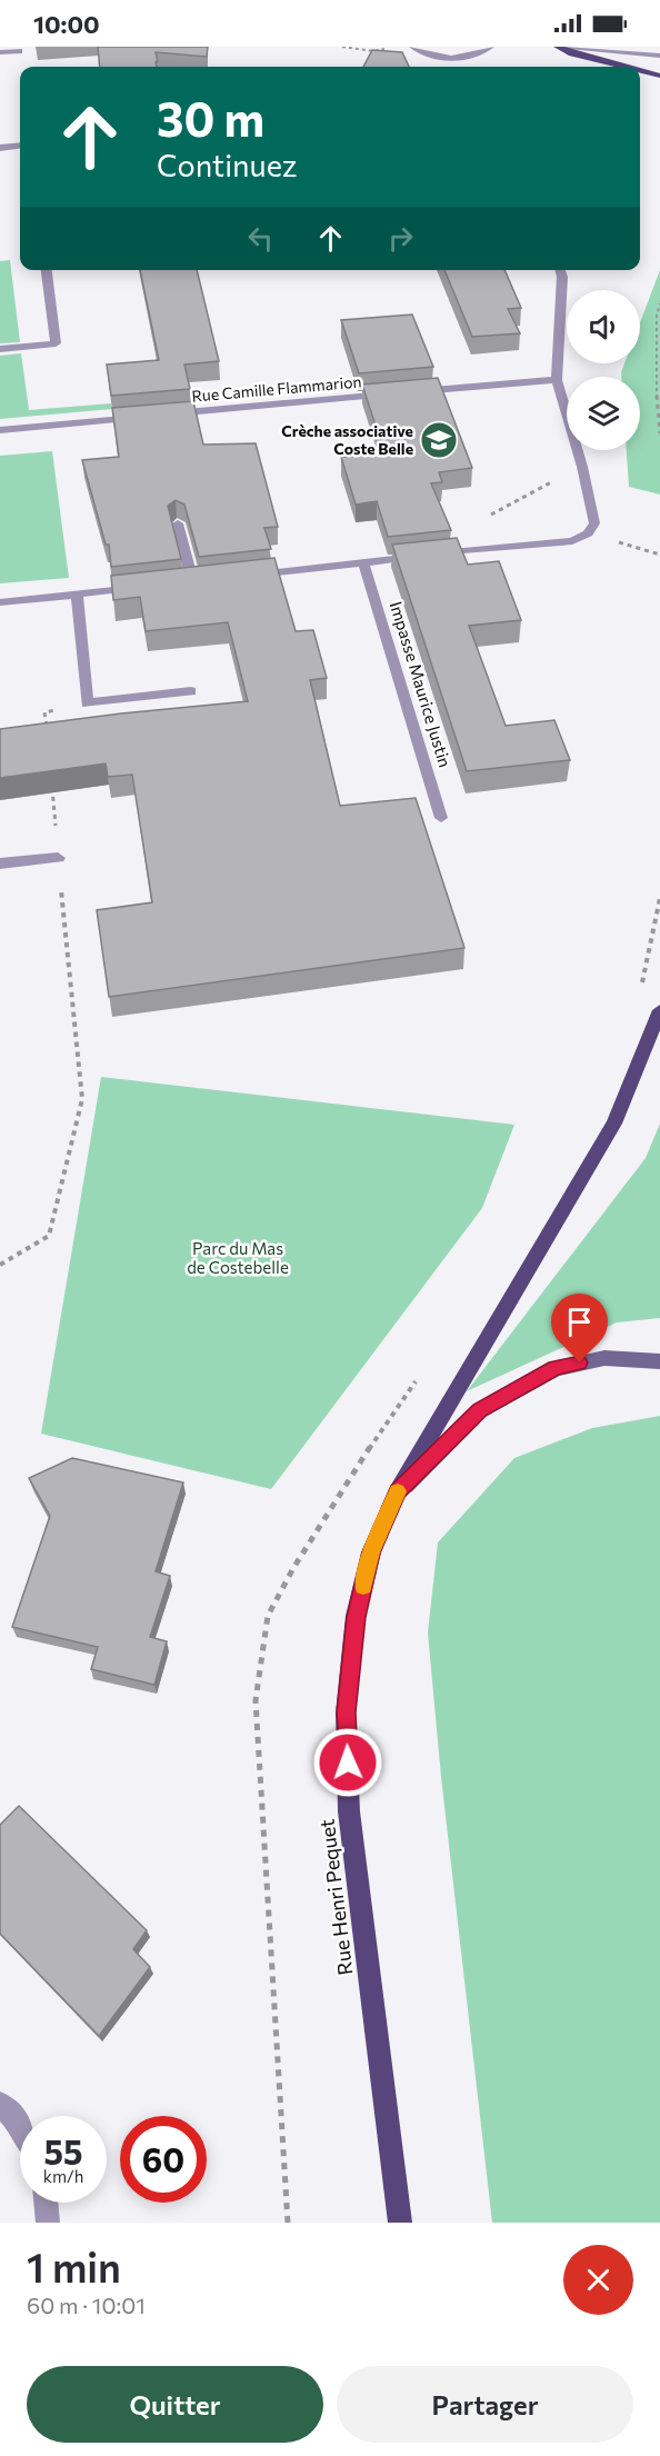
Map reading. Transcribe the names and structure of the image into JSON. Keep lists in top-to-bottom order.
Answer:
{
  "streets": {
    "main road": ["Rue Henri Pequet"],
    "street": ["Rue Camille Flammarion", "Impasse Maurice Justin"]
  },
  "parks": ["Parc du Mas de Costebelle"],
  "places": {
    "school or university": ["Crèche associative Coste Belle"]
  },
  "page": {
    "status": "10:00",
    "turn": ["30 m", "Continuez"],
    "speed": "55 km/h",
    "limit": "60",
    "heading": ["1 min", "60 m · 10:01"],
    "buttons": ["Quitter", "Partager"]
  }
}
